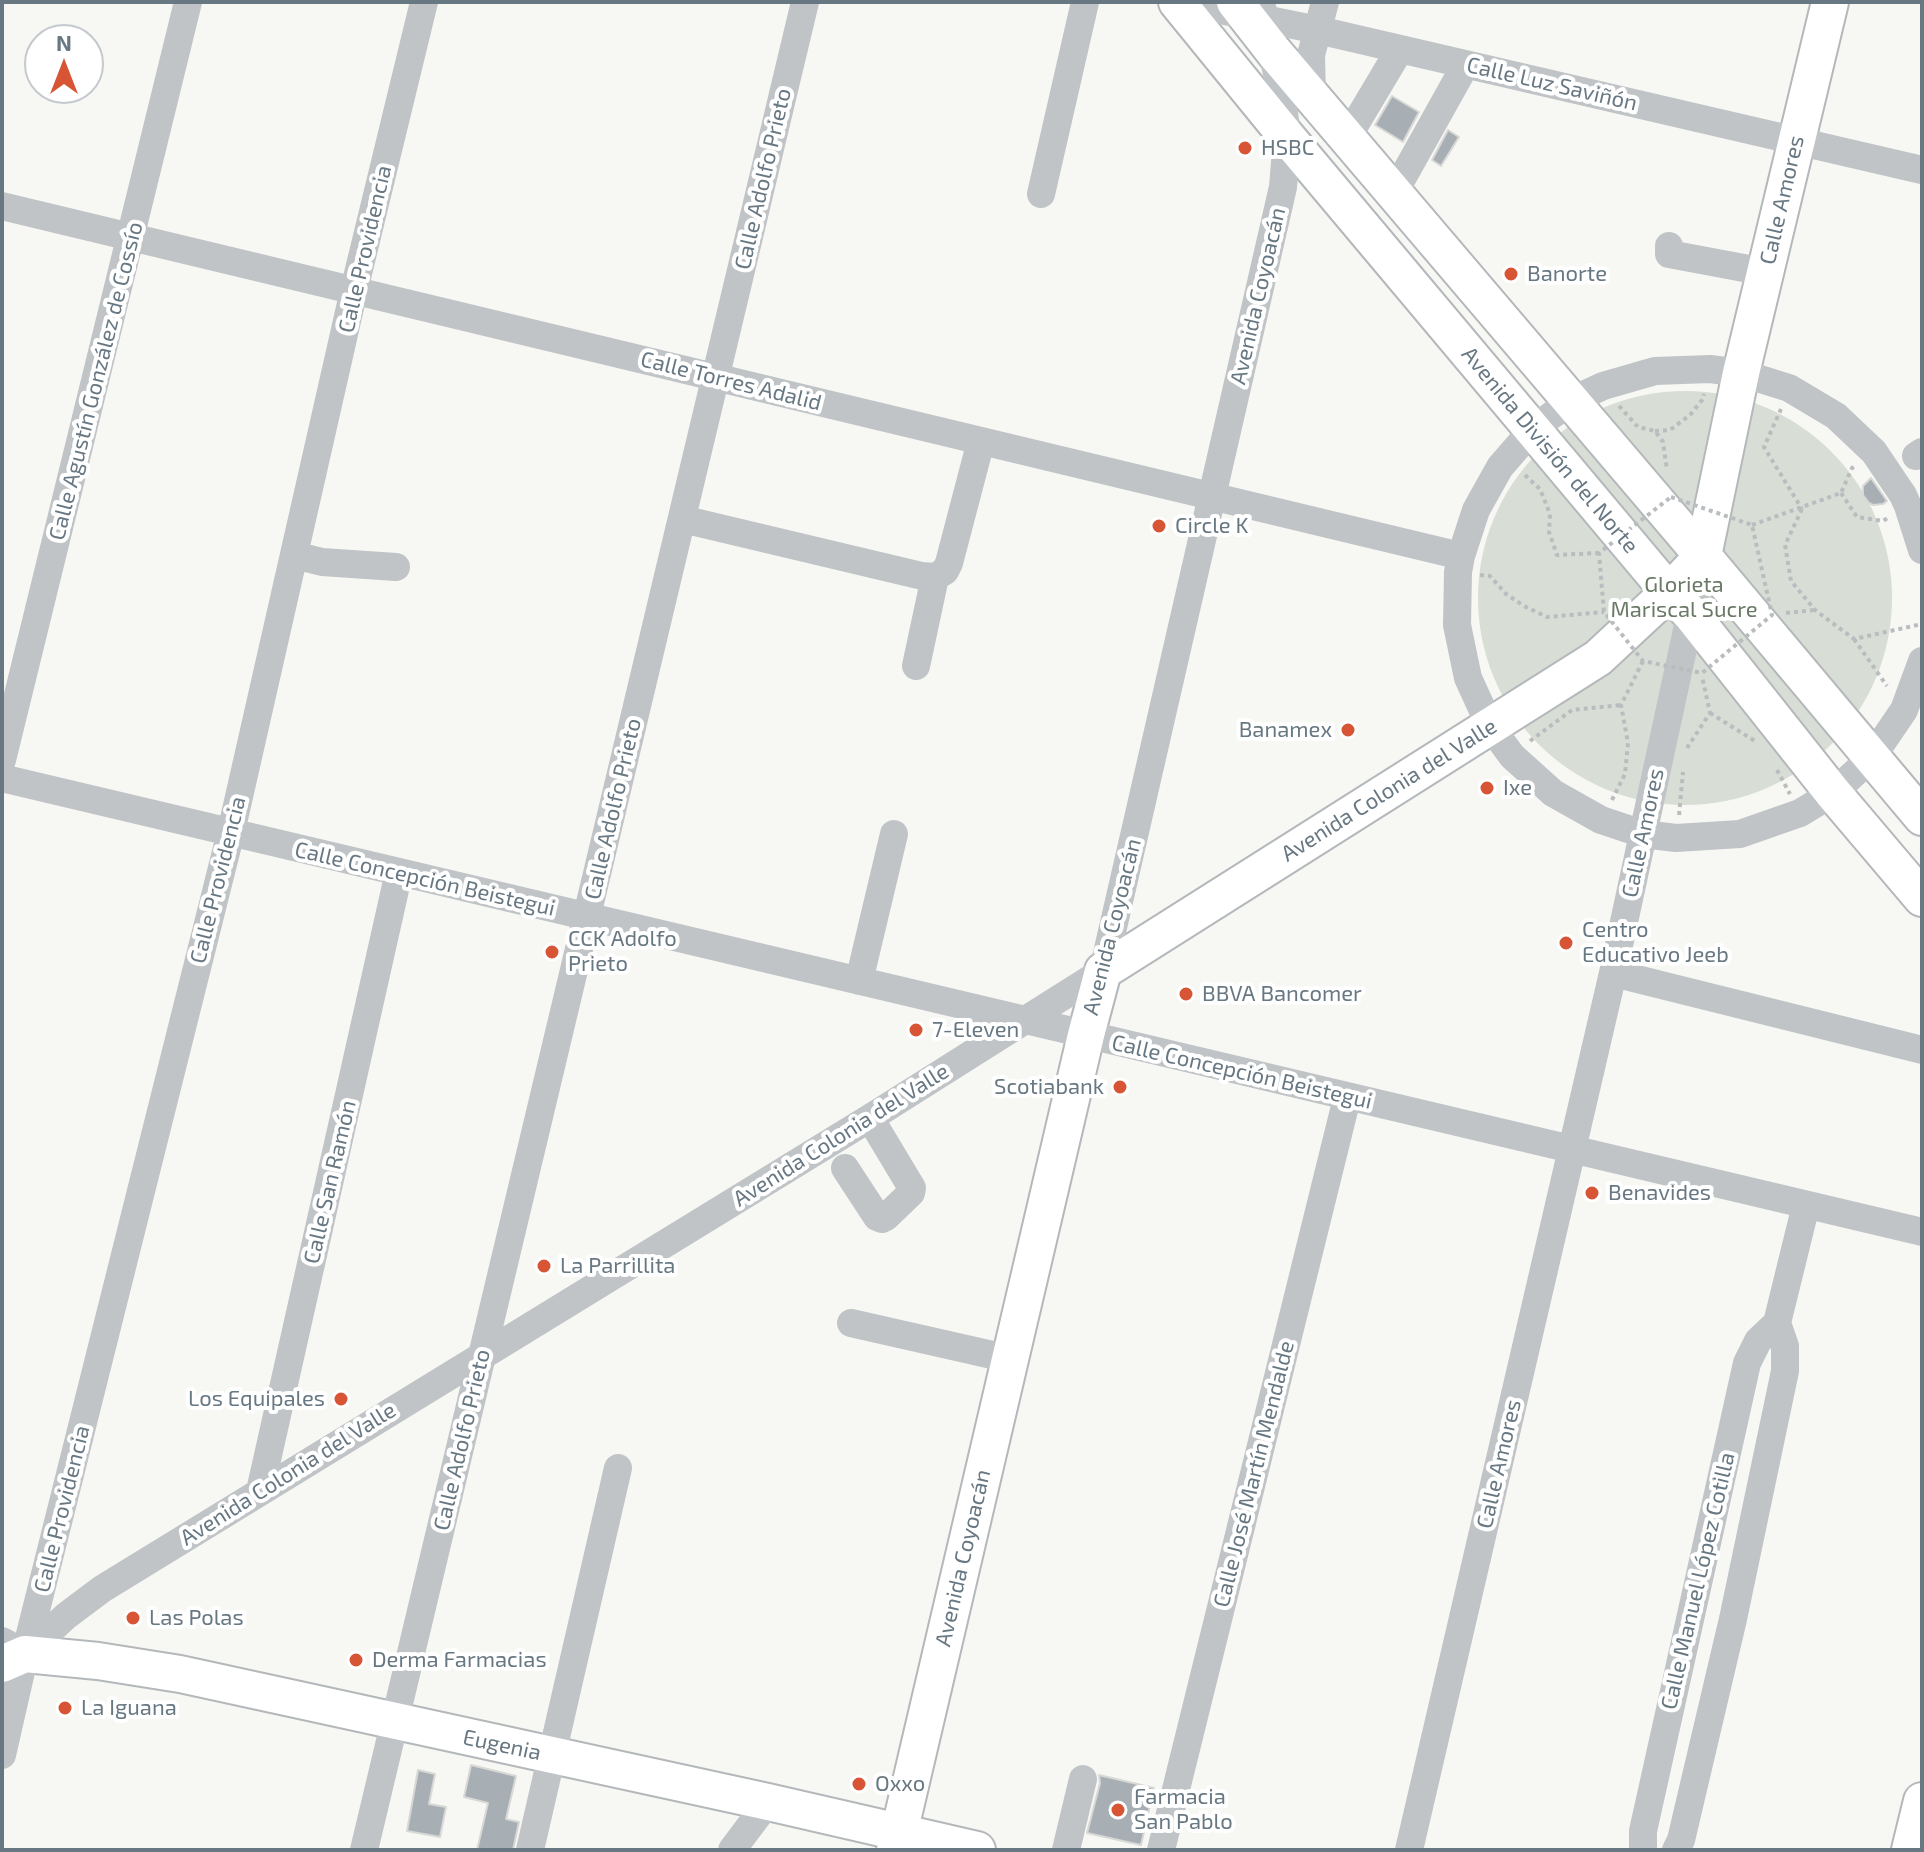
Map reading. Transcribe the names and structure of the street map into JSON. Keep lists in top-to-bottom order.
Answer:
{
  "streets": {
    "main road": [
      "Calle Amores",
      "Avenida Coyoacán",
      "Avenida División del Norte",
      "Avenida Colonia del Valle",
      "Eugenia"
    ],
    "street": [
      "Calle Luz Saviñón",
      "Calle Adolfo Prieto",
      "Calle Providencia",
      "Calle Agustín González de Cossío",
      "Calle Torres Adalid",
      "Calle Concepción Beistegui",
      "Calle San Ramón",
      "Calle José Martín Mendalde",
      "Calle Manuel López Cotilla"
    ]
  },
  "crossings": [
    ["Calle Luz Saviñón", "Calle Amores"],
    ["Calle Adolfo Prieto", "Calle Torres Adalid"],
    ["Calle Adolfo Prieto", "Avenida Colonia del Valle"],
    ["Calle Adolfo Prieto", "Calle Concepción Beistegui"],
    ["Calle Adolfo Prieto", "Eugenia"],
    ["Calle Amores", "Avenida División del Norte"],
    ["Calle Amores", "Avenida Colonia del Valle"],
    ["Calle Amores", "Calle Concepción Beistegui"],
    ["Calle Providencia", "Calle Torres Adalid"],
    ["Calle Providencia", "Avenida Colonia del Valle"],
    ["Calle Providencia", "Calle Concepción Beistegui"],
    ["Calle Providencia", "Eugenia"],
    ["Avenida Coyoacán", "Calle Torres Adalid"],
    ["Avenida Coyoacán", "Avenida División del Norte"],
    ["Avenida Coyoacán", "Avenida Colonia del Valle"],
    ["Avenida Coyoacán", "Calle Concepción Beistegui"],
    ["Avenida Coyoacán", "Eugenia"],
    ["Calle Agustín González de Cossío", "Calle Torres Adalid"],
    ["Avenida División del Norte", "Avenida Colonia del Valle"],
    ["Avenida Colonia del Valle", "Calle Concepción Beistegui"],
    ["Avenida Colonia del Valle", "Calle San Ramón"],
    ["Avenida Colonia del Valle", "Eugenia"],
    ["Calle Concepción Beistegui", "Calle San Ramón"],
    ["Calle Concepción Beistegui", "Calle José Martín Mendalde"],
    ["Calle Concepción Beistegui", "Calle Manuel López Cotilla"]
  ],
  "parks": ["Glorieta Mariscal Sucre"],
  "places": [
    "HSBC",
    "Banorte",
    "Circle K",
    "Banamex",
    "Ixe",
    "Centro Educativo Jeeb",
    "CCK Adolfo Prieto",
    "BBVA Bancomer",
    "7-Eleven",
    "Scotiabank",
    "Benavides",
    "La Parrillita",
    "Los Equipales",
    "Las Polas",
    "Derma Farmacias",
    "La Iguana",
    "Oxxo",
    "Farmacia San Pablo"
  ],
  "north": "top"
}
